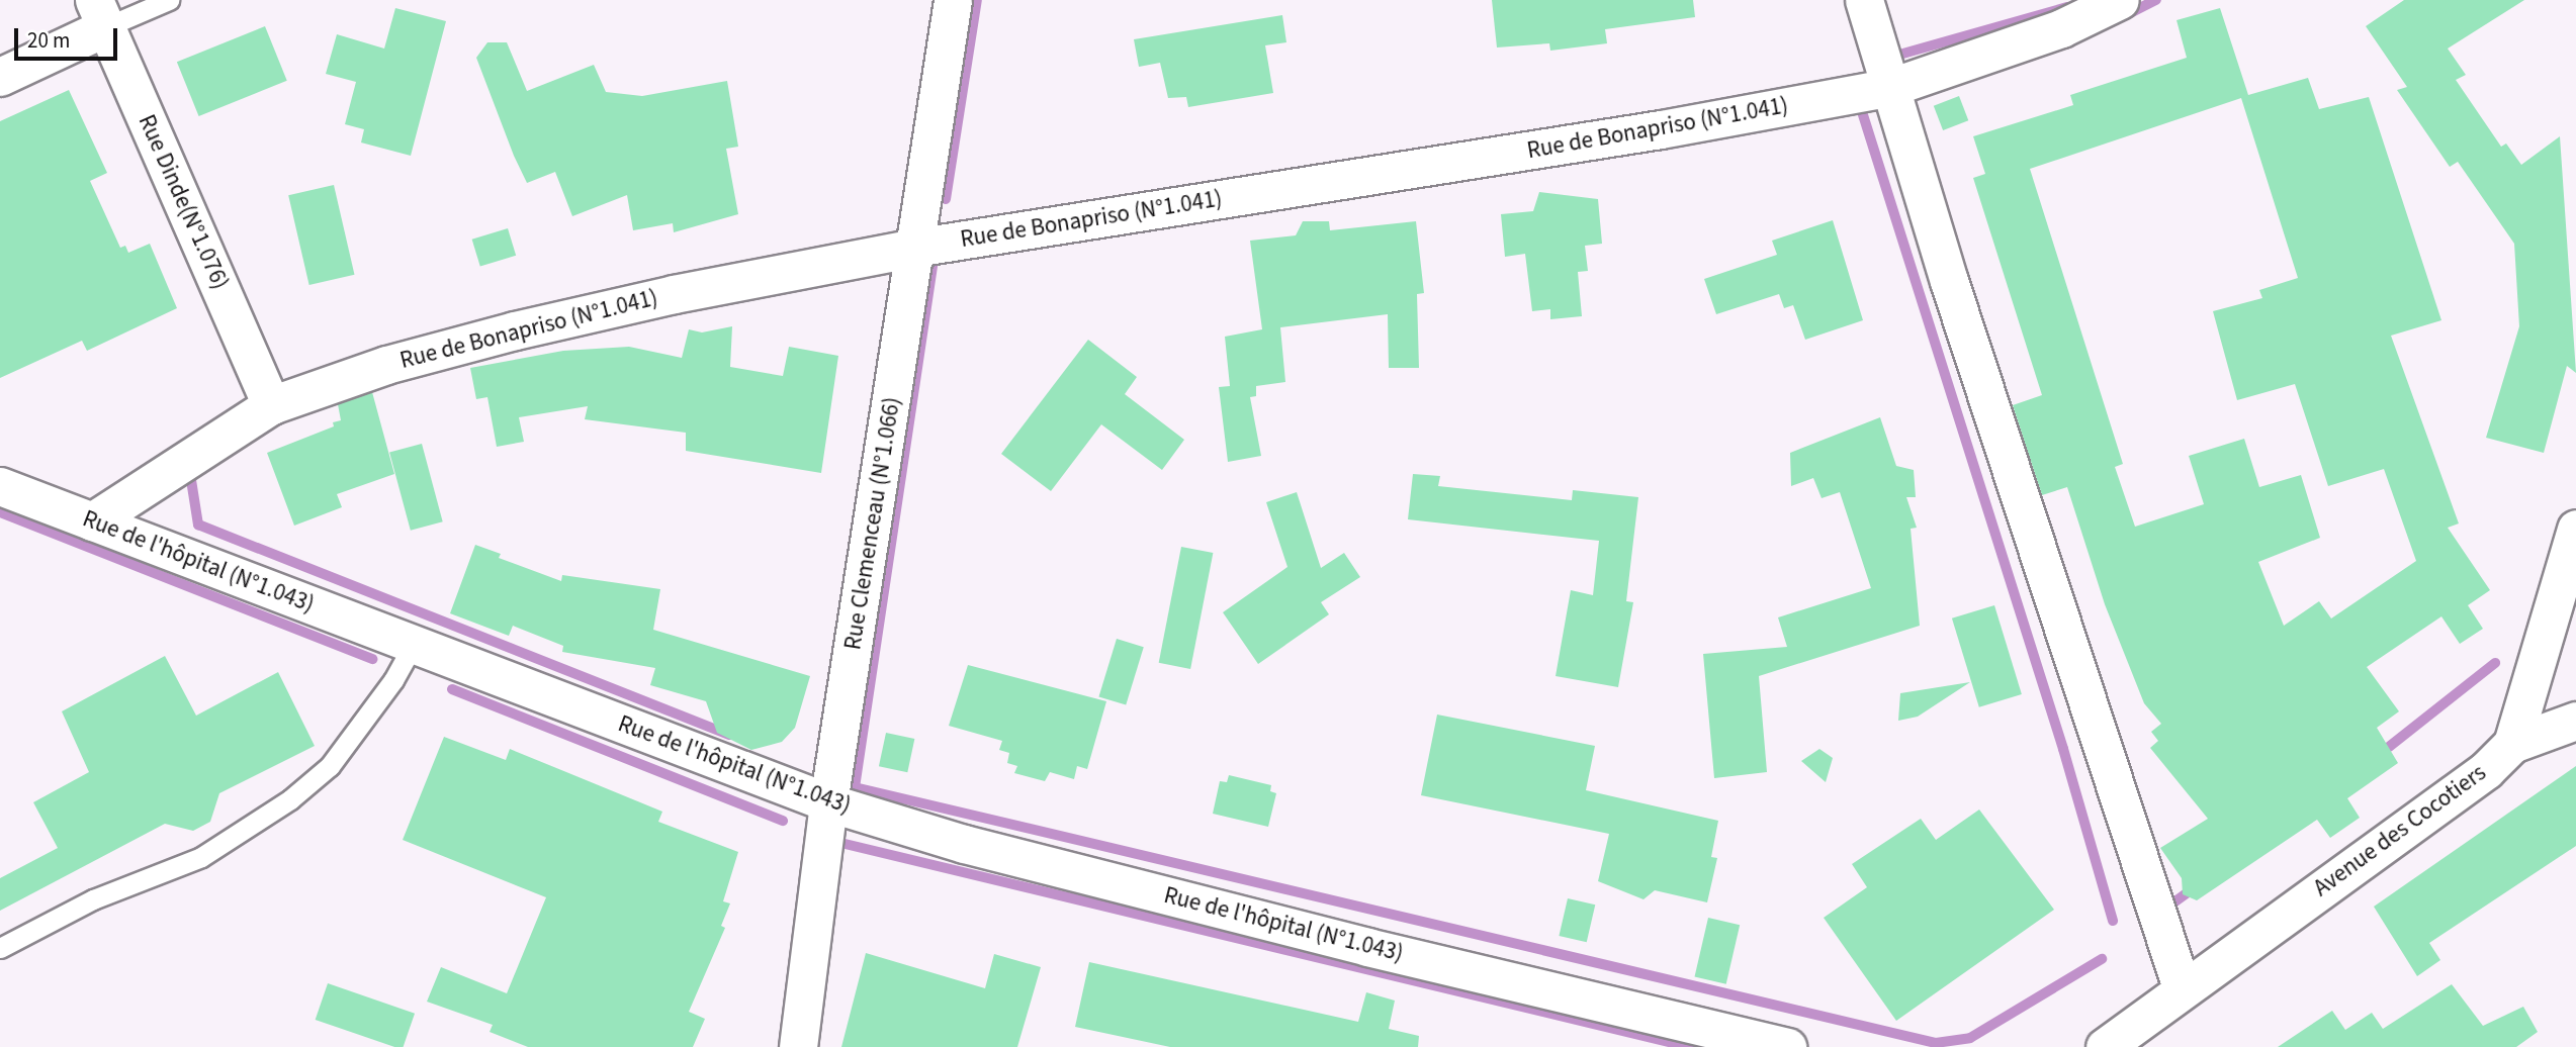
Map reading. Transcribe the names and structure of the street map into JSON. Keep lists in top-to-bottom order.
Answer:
{
  "streets": {
    "street": [
      "Rue de Bonapriso (N°1.041)",
      "Rue Dinde(N°1.076)",
      "Rue Clemenceau (N°1.066)",
      "Rue de l'hôpital (N°1.043)",
      "Avenue des Cocotiers"
    ]
  },
  "crossings": [
    ["Rue de Bonapriso (N°1.041)", "Rue Dinde(N°1.076)"],
    ["Rue de Bonapriso (N°1.041)", "Rue Clemenceau (N°1.066)"],
    ["Rue de Bonapriso (N°1.041)", "Rue de l'hôpital (N°1.043)"],
    ["Rue Clemenceau (N°1.066)", "Rue de l'hôpital (N°1.043)"]
  ],
  "scale_bar": "20 m"
}
